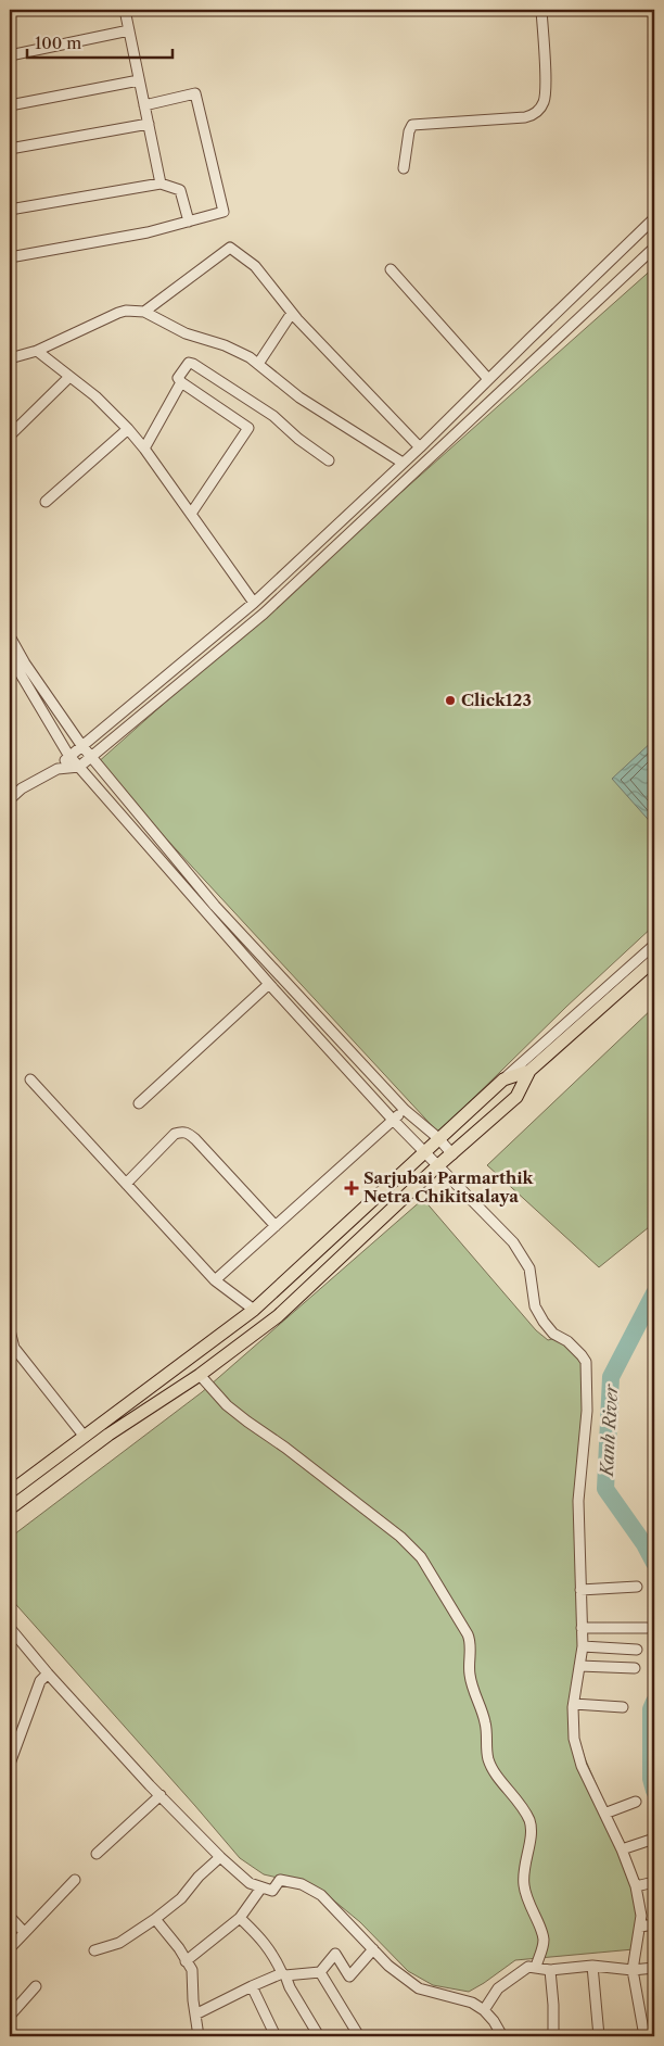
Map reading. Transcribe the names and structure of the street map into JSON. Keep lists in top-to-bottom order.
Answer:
{
  "water": ["Kanh River"],
  "places": {
    "other": ["Click123"],
    "health": ["Sarjubai Parmarthik Netra Chikitsalaya"]
  },
  "scale_bar": "100 m"
}
